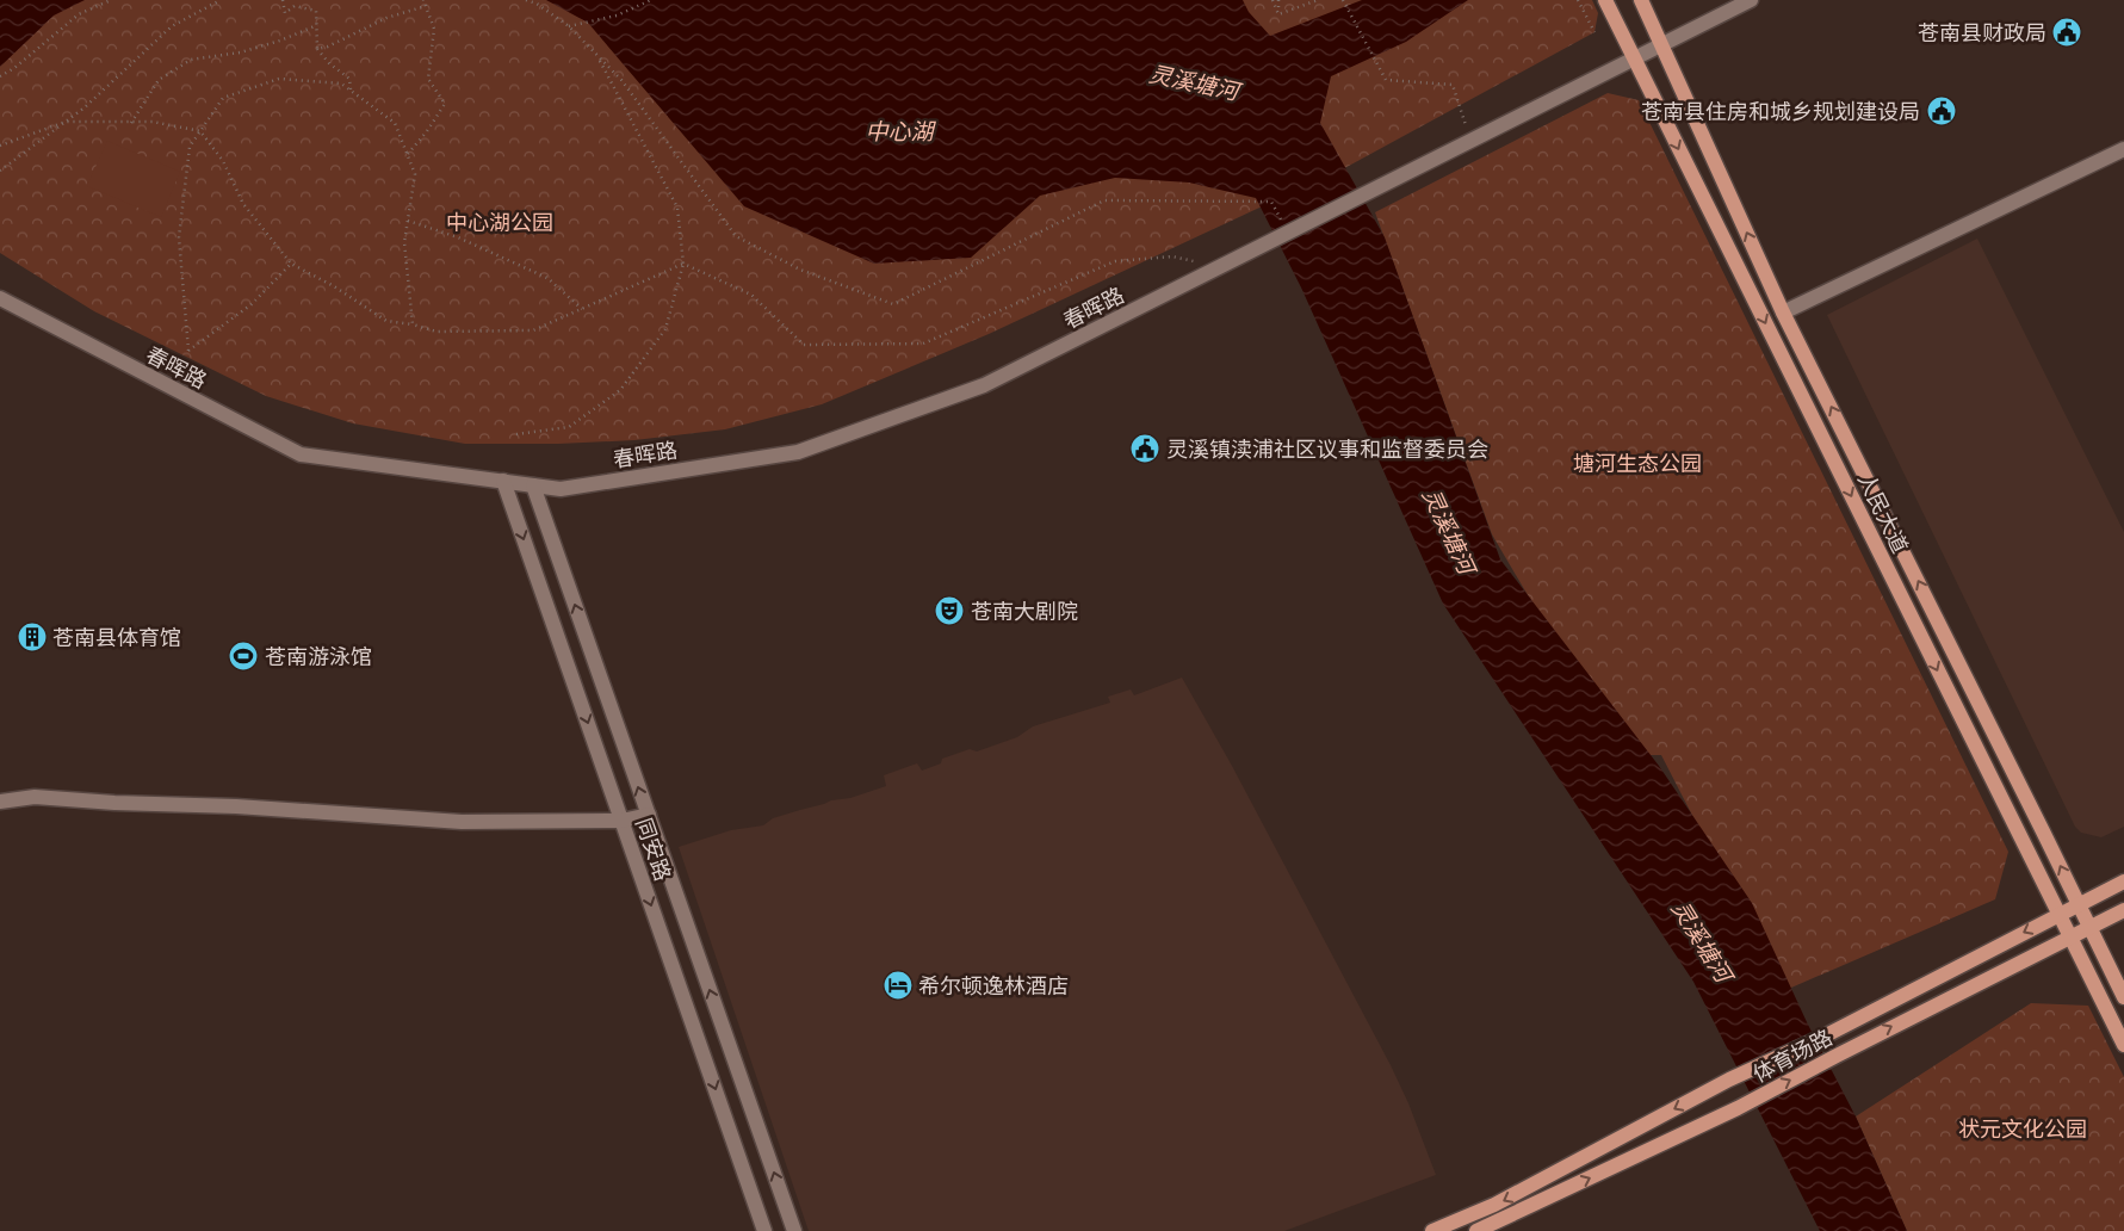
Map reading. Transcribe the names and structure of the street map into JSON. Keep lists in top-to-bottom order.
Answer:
{
  "streets": {
    "main road": ["人民大道", "体育场路"],
    "street": ["春晖路", "同安路"]
  },
  "crossings": [
    ["春晖路", "人民大道"],
    ["春晖路", "同安路"],
    ["人民大道", "体育场路"]
  ],
  "water": ["灵溪塘河", "中心湖"],
  "parks": ["中心湖公园", "塘河生态公园", "状元文化公园"],
  "places": {
    "public building": ["苍南县财政局", "苍南县住房和城乡规划建设局", "灵溪镇渎浦社区议事和监督委员会"],
    "theatre": ["苍南大剧院"],
    "building": ["苍南县体育馆"],
    "sports": ["苍南游泳馆"],
    "hotel": ["希尔顿逸林酒店"]
  }
}
